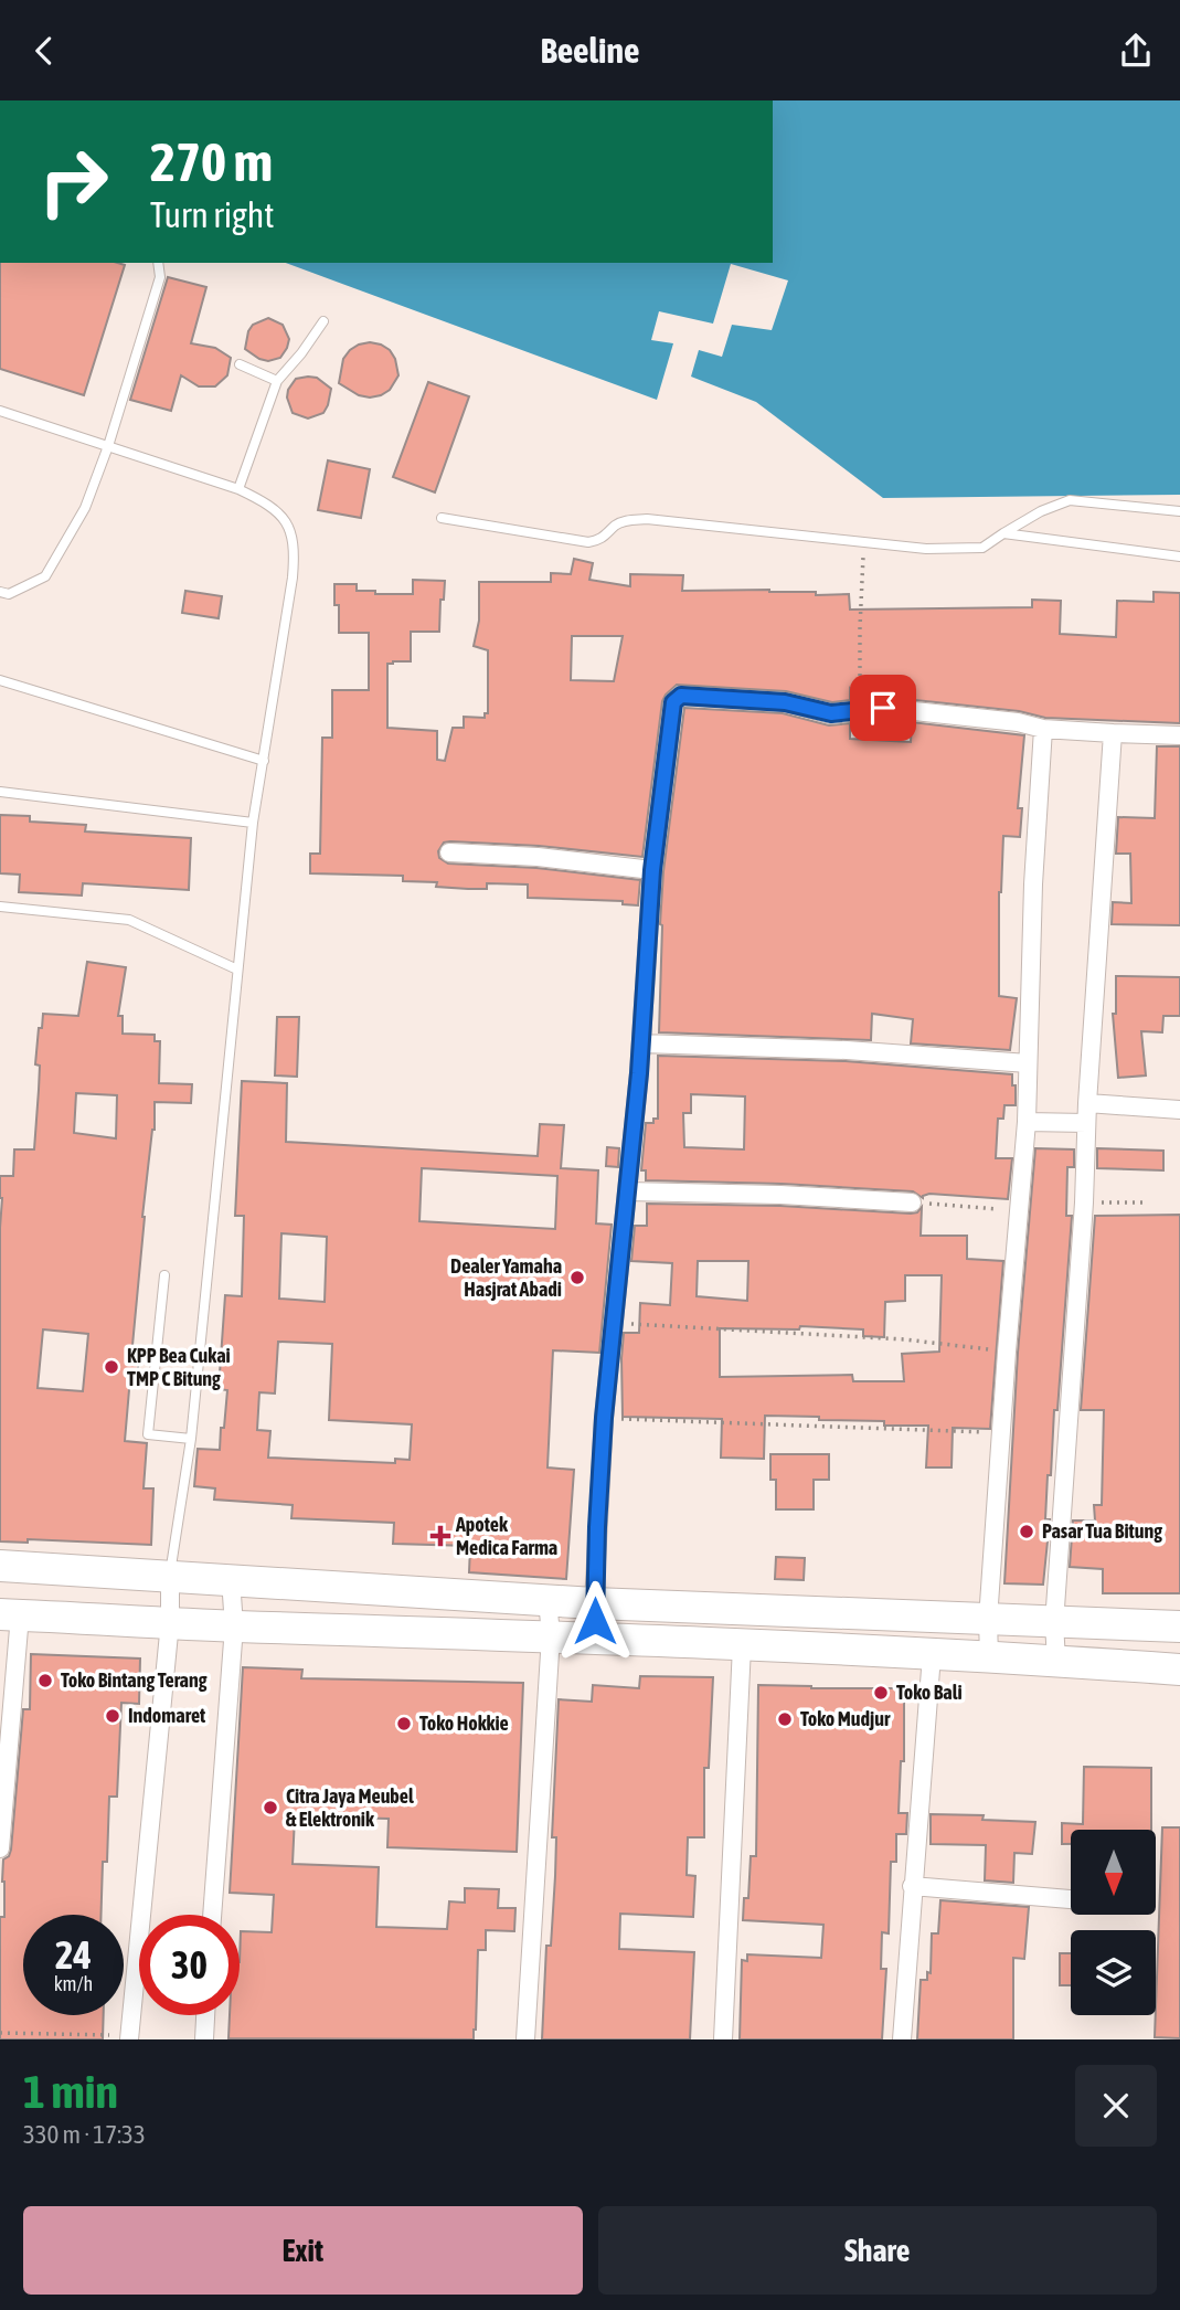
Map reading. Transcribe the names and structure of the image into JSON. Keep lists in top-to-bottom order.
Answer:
{
  "places": {
    "other": [
      "Dealer Yamaha Hasjrat Abadi",
      "KPP Bea Cukai TMP C Bitung",
      "Pasar Tua Bitung",
      "Toko Bintang Terang",
      "Toko Bali",
      "Indomaret",
      "Toko Mudjur",
      "Toko Hokkie",
      "Citra Jaya Meubel & Elektronik"
    ],
    "health": ["Apotek Medica Farma"]
  },
  "north": "bottom",
  "page": {
    "header": "Beeline",
    "turn": ["270 m", "Turn right"],
    "speed": "24 km/h",
    "limit": "30",
    "heading": ["1 min", "330 m · 17:33"],
    "buttons": ["Exit", "Share"]
  }
}
